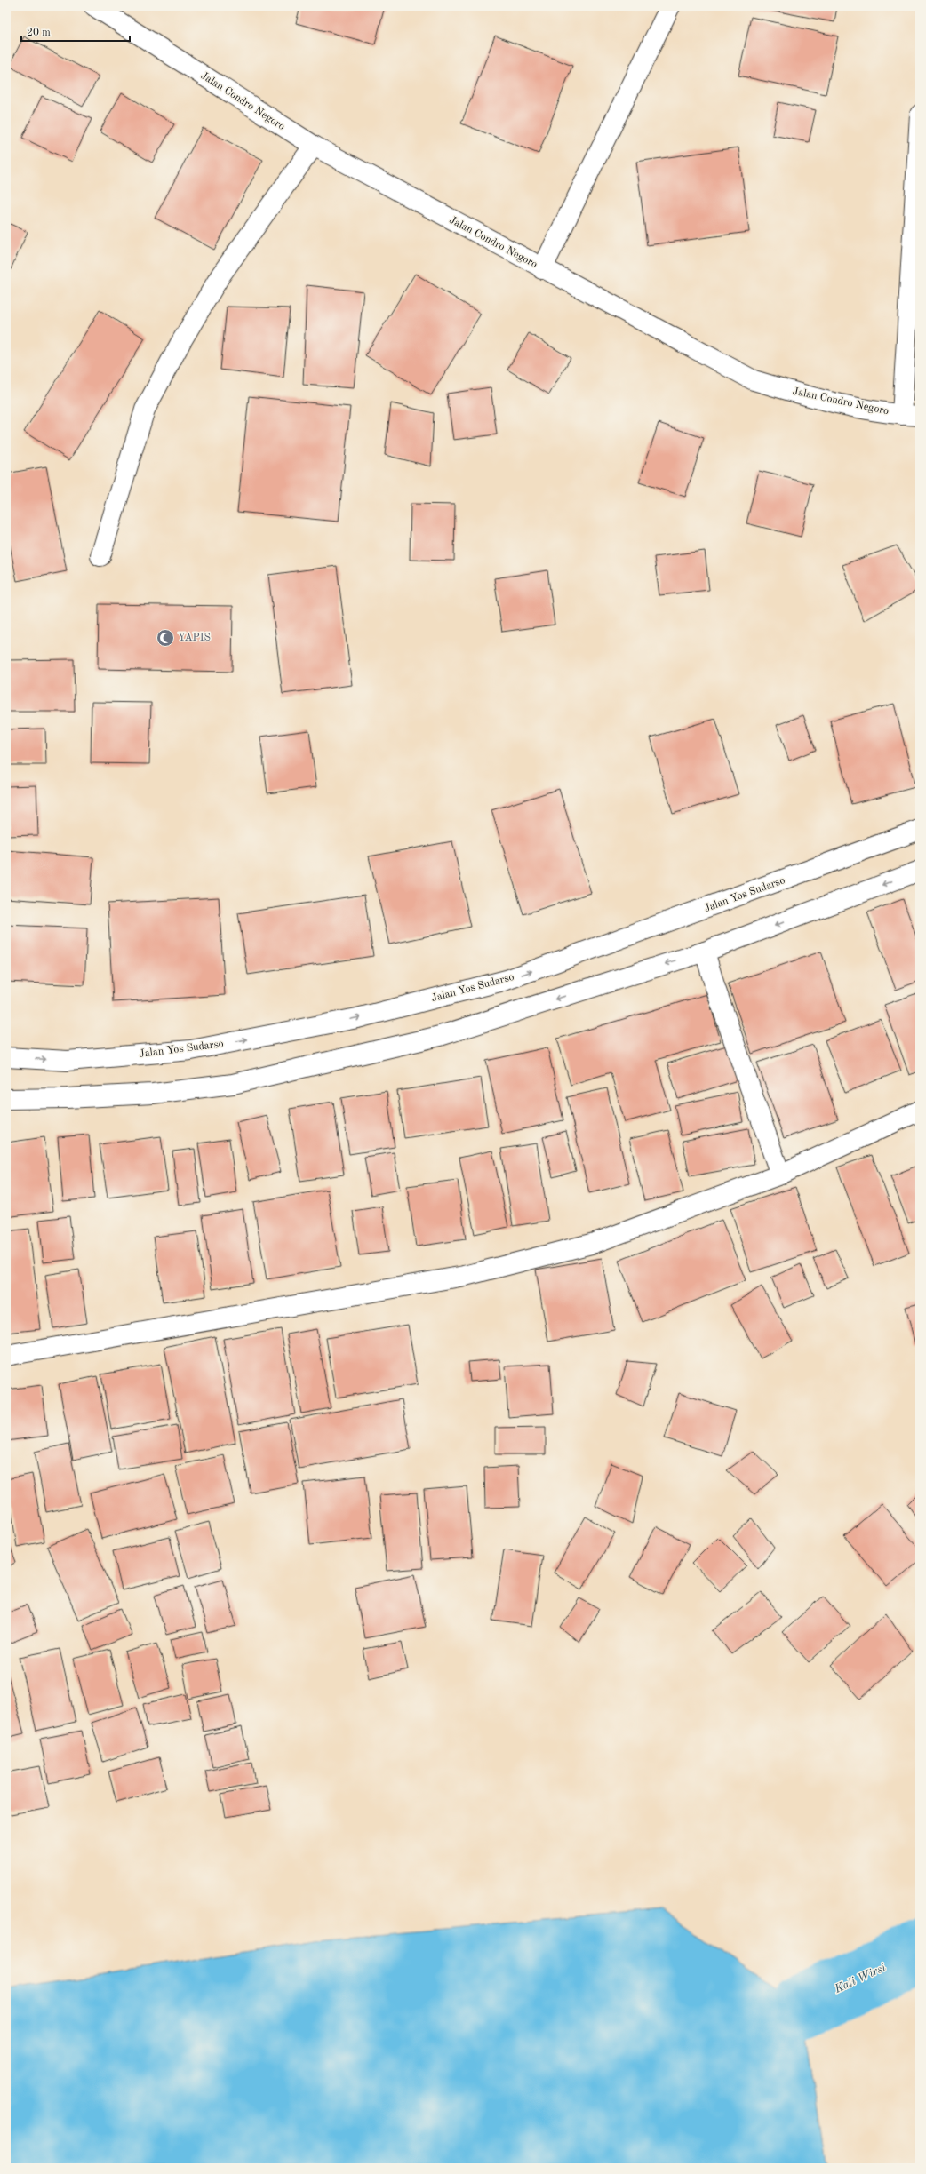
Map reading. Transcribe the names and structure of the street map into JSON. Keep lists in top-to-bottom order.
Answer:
{
  "streets": {
    "main road": ["Jalan Condro Negoro", "Jalan Yos Sudarso"]
  },
  "water": ["Kali Wirsi"],
  "places": {
    "mosque": ["YAPIS"]
  },
  "scale_bar": "20 m"
}
